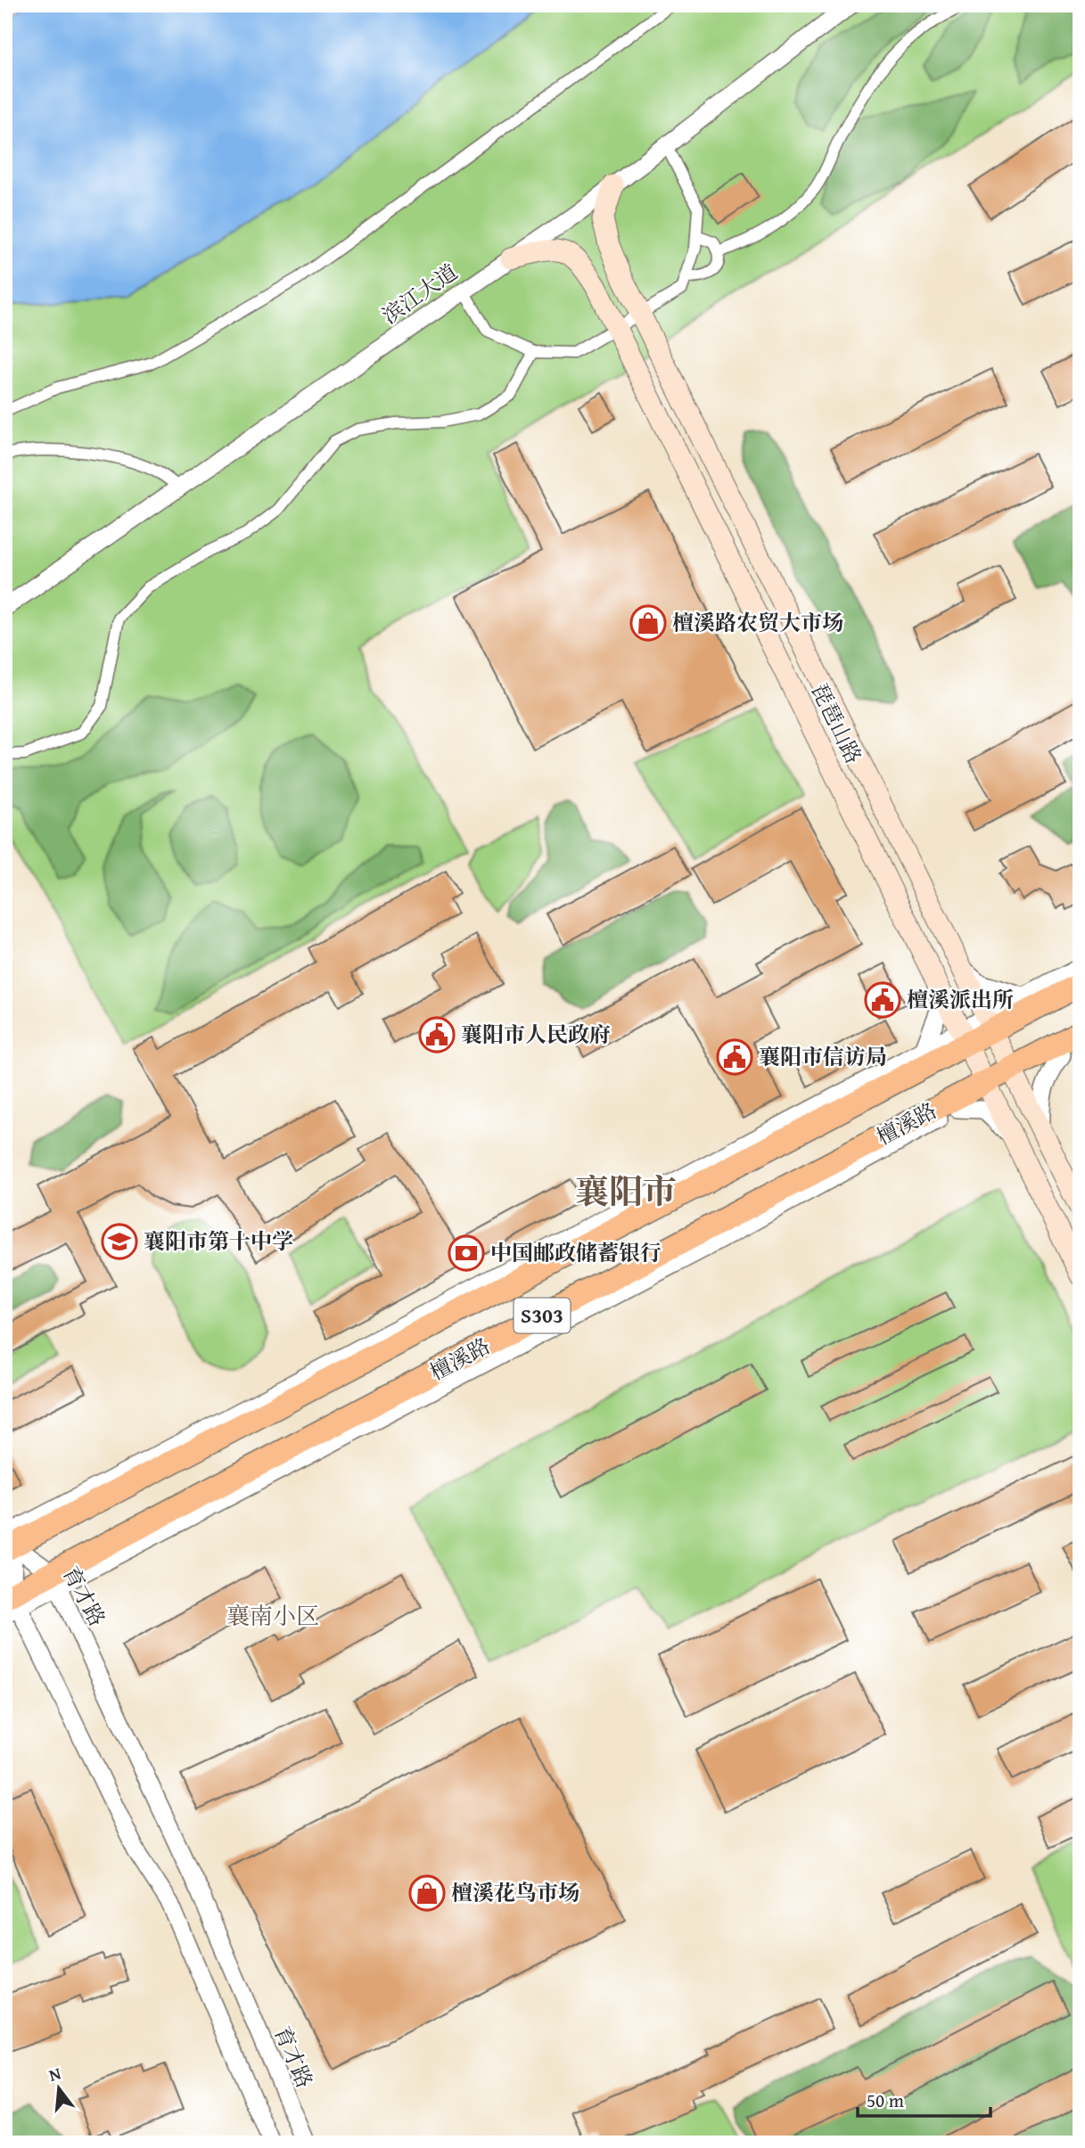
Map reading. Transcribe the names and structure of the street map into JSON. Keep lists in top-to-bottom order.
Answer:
{
  "streets": {
    "main road": ["琵琶山路", "檀溪路", "S303"],
    "street": ["滨江大道", "育才路"]
  },
  "crossings": [
    ["滨江大道", "琵琶山路"],
    ["琵琶山路", "檀溪路"],
    ["檀溪路", "育才路"]
  ],
  "districts": ["襄阳市", "襄南小区"],
  "places": {
    "shop": ["檀溪路农贸大市场", "檀溪花鸟市场"],
    "public building": ["檀溪派出所", "襄阳市人民政府", "襄阳市信访局"],
    "school or university": ["襄阳市第十中学"],
    "bank": ["中国邮政储蓄银行"]
  },
  "scale_bar": "50 m",
  "north": "top"
}
